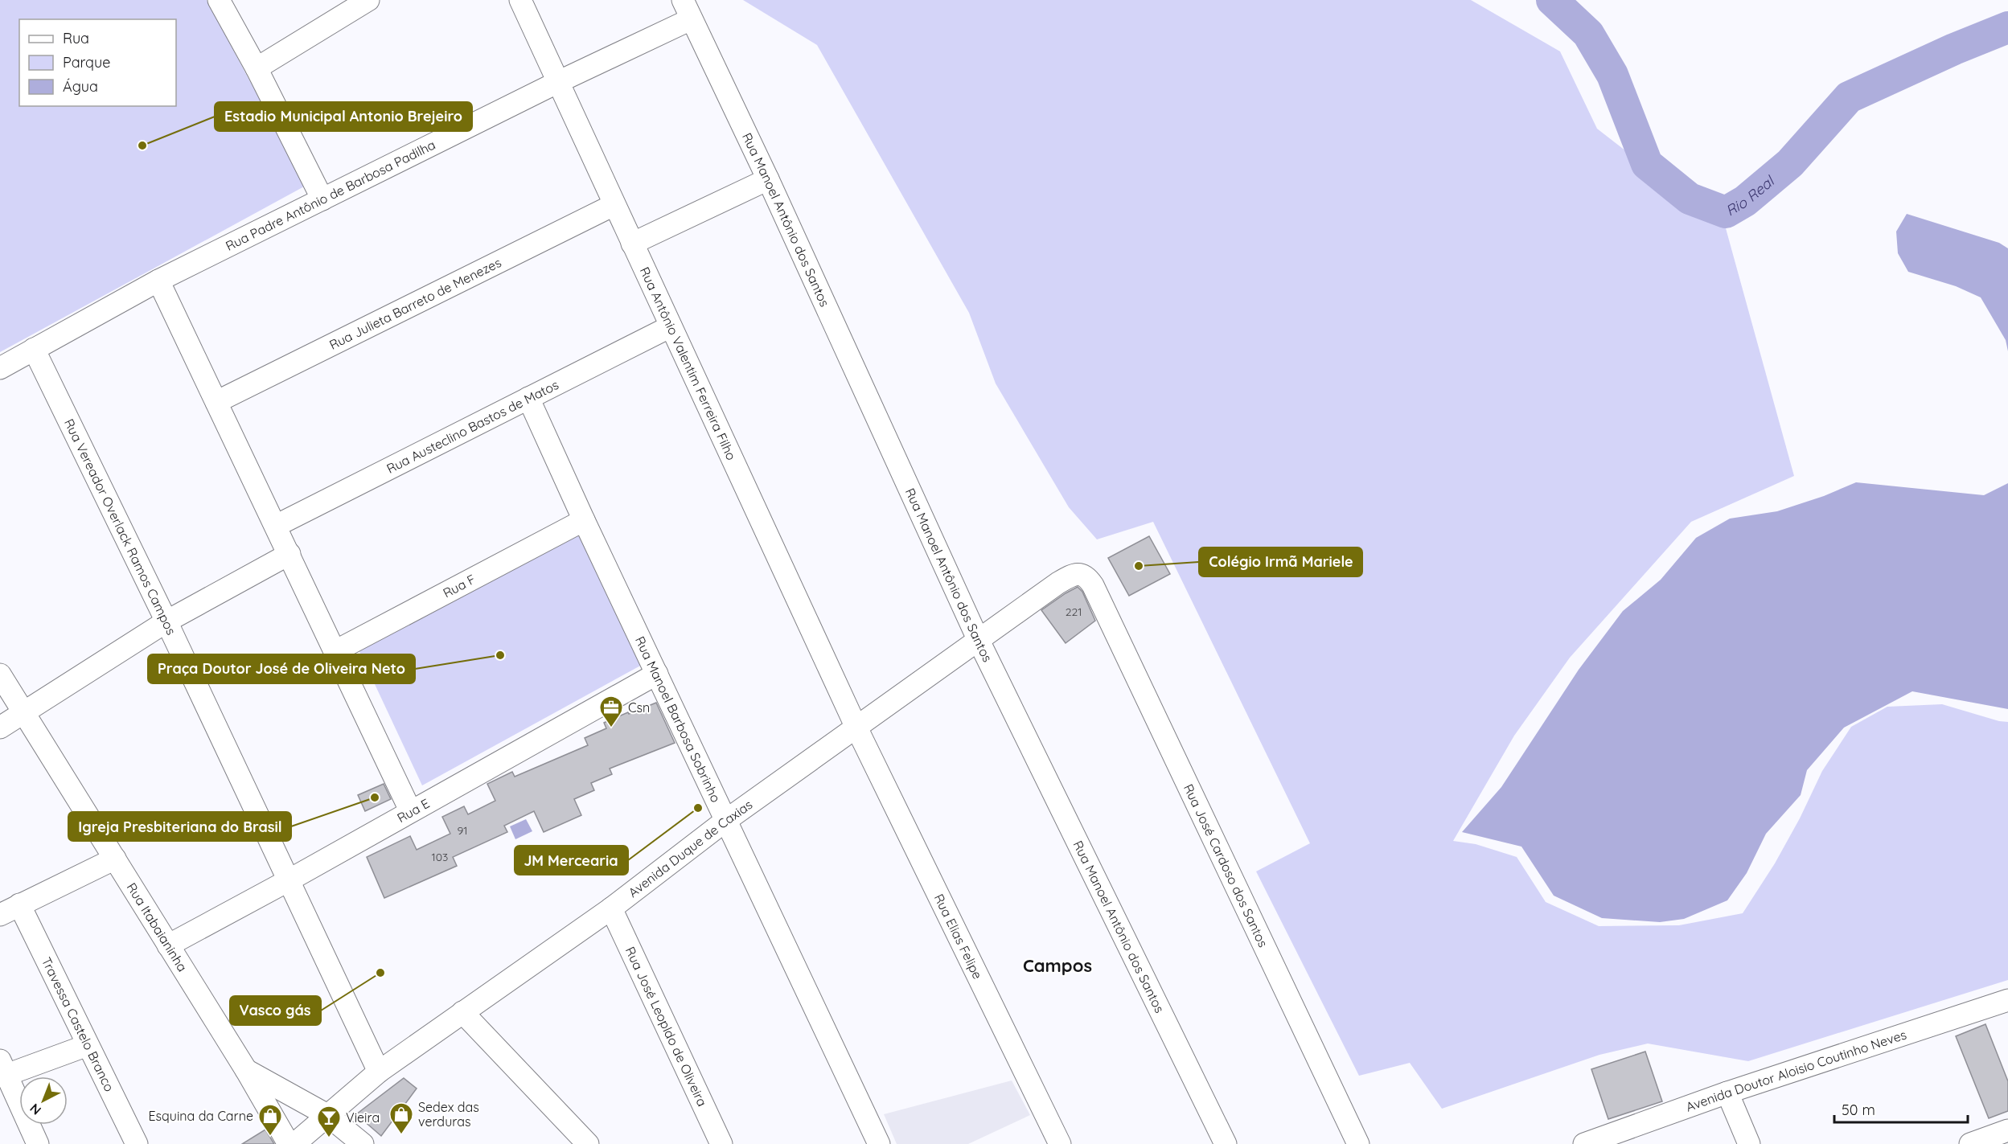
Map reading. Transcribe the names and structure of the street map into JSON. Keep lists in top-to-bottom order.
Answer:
{
  "streets": {
    "street": [
      "Rua Padre Antônio de Barbosa Padilha",
      "Rua Manoel Antônio dos Santos",
      "Rua Julieta Barreto de Menezes",
      "Rua Antônio Valentim Ferreira Filho",
      "Rua Austeclino Bastos de Matos",
      "Rua Vereador Overlack Ramos Campos",
      "Rua F",
      "Rua Manoel Barbosa Sobrinho",
      "Rua E",
      "Avenida Duque de Caxias",
      "Rua José Cardoso dos Santos",
      "Rua Itabaianinha",
      "Rua Elias Felipe",
      "Travessa Castelo Branco",
      "Rua José Leopldo de Oliveira",
      "Avenida Doutor Aloisio Coutinho Neves"
    ]
  },
  "crossings": [
    ["Rua Padre Antônio de Barbosa Padilha", "Rua Manoel Antônio dos Santos"],
    ["Rua Padre Antônio de Barbosa Padilha", "Rua Antônio Valentim Ferreira Filho"],
    ["Rua Padre Antônio de Barbosa Padilha", "Rua Vereador Overlack Ramos Campos"],
    ["Rua Manoel Antônio dos Santos", "Avenida Duque de Caxias"],
    ["Rua Julieta Barreto de Menezes", "Rua Antônio Valentim Ferreira Filho"],
    ["Rua Antônio Valentim Ferreira Filho", "Rua Austeclino Bastos de Matos"],
    ["Rua Antônio Valentim Ferreira Filho", "Avenida Duque de Caxias"],
    ["Rua Antônio Valentim Ferreira Filho", "Rua Elias Felipe"],
    ["Rua Austeclino Bastos de Matos", "Rua Manoel Barbosa Sobrinho"],
    ["Rua Vereador Overlack Ramos Campos", "Rua E"],
    ["Rua Vereador Overlack Ramos Campos", "Avenida Duque de Caxias"],
    ["Rua F", "Rua Manoel Barbosa Sobrinho"],
    ["Rua Manoel Barbosa Sobrinho", "Rua E"],
    ["Rua Manoel Barbosa Sobrinho", "Avenida Duque de Caxias"],
    ["Rua E", "Rua Itabaianinha"],
    ["Avenida Duque de Caxias", "Rua José Cardoso dos Santos"],
    ["Avenida Duque de Caxias", "Rua Elias Felipe"],
    ["Avenida Duque de Caxias", "Rua José Leopldo de Oliveira"]
  ],
  "districts": ["Campos"],
  "water": ["Rio Real"],
  "places": {
    "other": [
      "Estadio Municipal Antonio Brejeiro",
      "Colégio Irmã Mariele",
      "Praça Doutor José de Oliveira Neto",
      "Igreja Presbiteriana do Brasil",
      "JM Mercearia",
      "Vasco gás"
    ],
    "office": ["Csn"],
    "shop": ["Sedex das verduras", "Esquina da Carne"],
    "bar": ["Vieira"]
  },
  "house_numbers": ["221", "91", "103"],
  "legend": ["Rua", "Parque", "Água"],
  "scale_bar": "50 m",
  "north": "bottom left"
}
